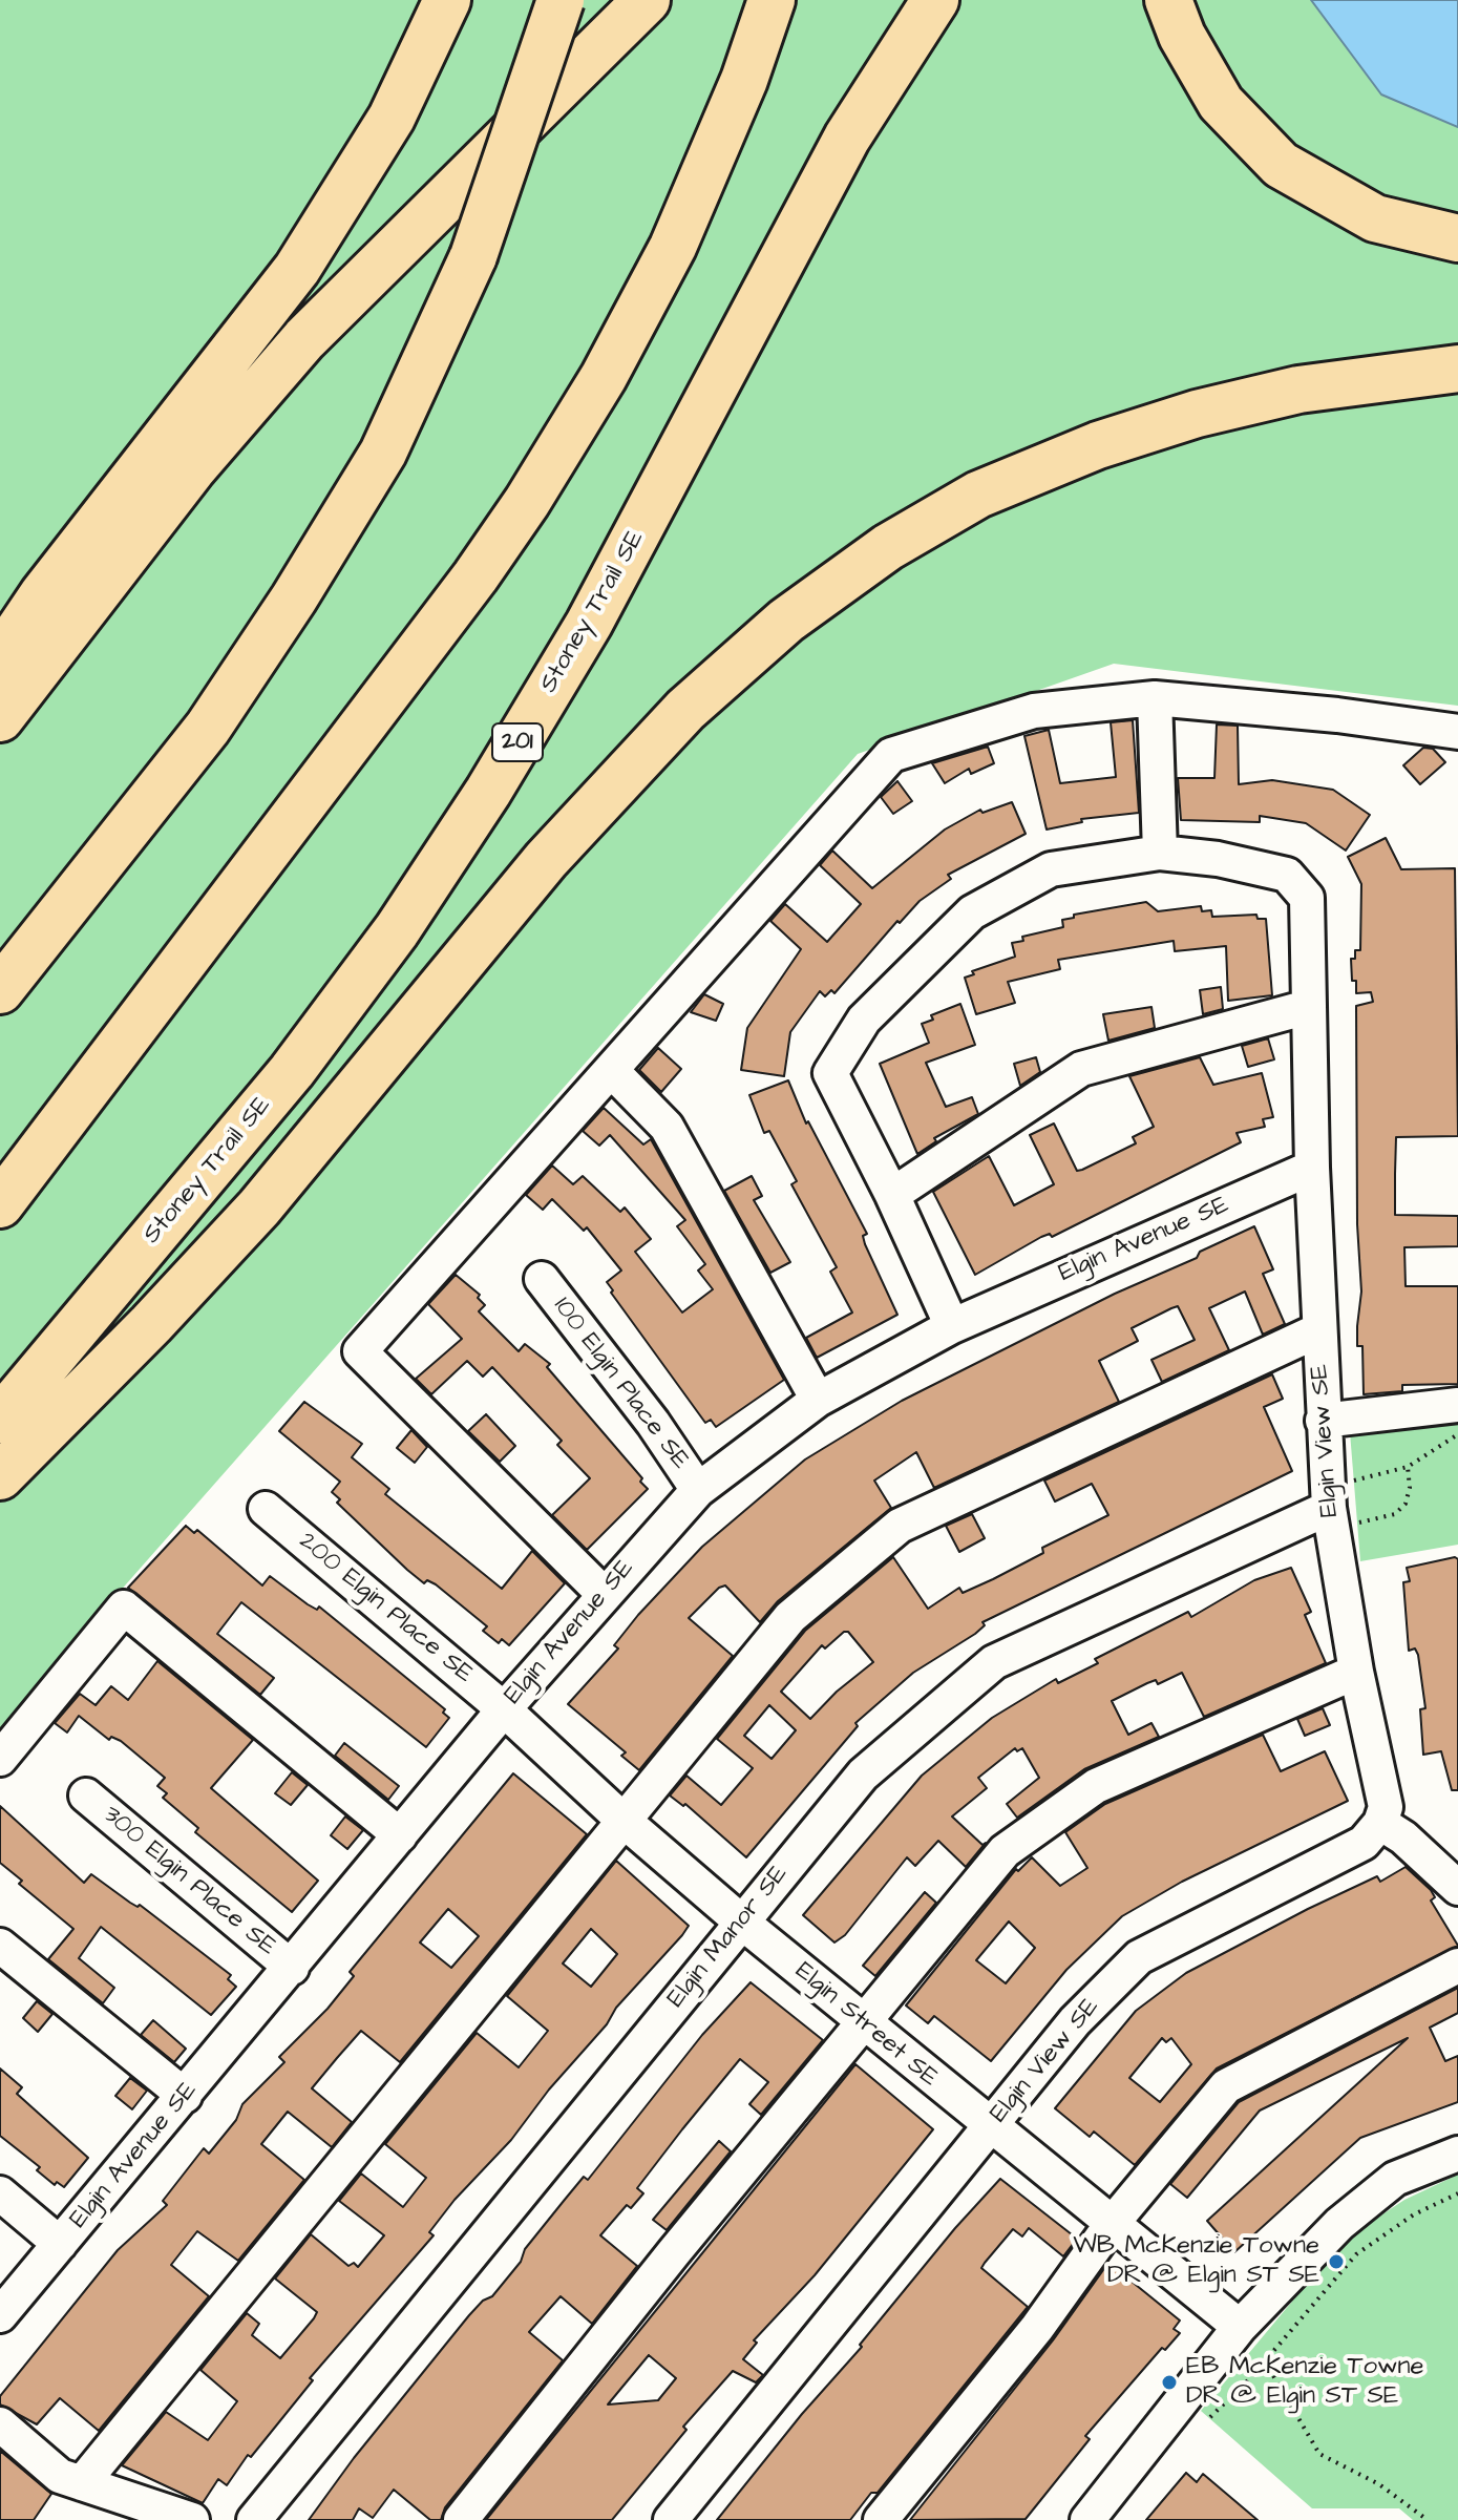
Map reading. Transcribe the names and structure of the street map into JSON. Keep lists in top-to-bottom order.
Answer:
{
  "streets": {
    "highway": ["Stoney Trail SE", "201"],
    "street": [
      "Elgin Avenue SE",
      "100 Elgin Place SE",
      "Elgin View SE",
      "200 Elgin Place SE",
      "300 Elgin Place SE",
      "Elgin Manor SE",
      "Elgin Street SE"
    ]
  },
  "crossings": [
    ["Elgin Avenue SE", "100 Elgin Place SE"],
    ["Elgin Avenue SE", "Elgin View SE"],
    ["Elgin Avenue SE", "200 Elgin Place SE"],
    ["Elgin Avenue SE", "300 Elgin Place SE"],
    ["Elgin Avenue SE", "Elgin Street SE"],
    ["Elgin View SE", "Elgin Manor SE"],
    ["Elgin View SE", "Elgin Street SE"],
    ["200 Elgin Place SE", "Elgin Street SE"],
    ["Elgin Manor SE", "Elgin Street SE"]
  ],
  "places": ["WB McKenzie Towne DR @ Elgin ST SE", "EB McKenzie Towne DR @ Elgin ST SE"]
}
